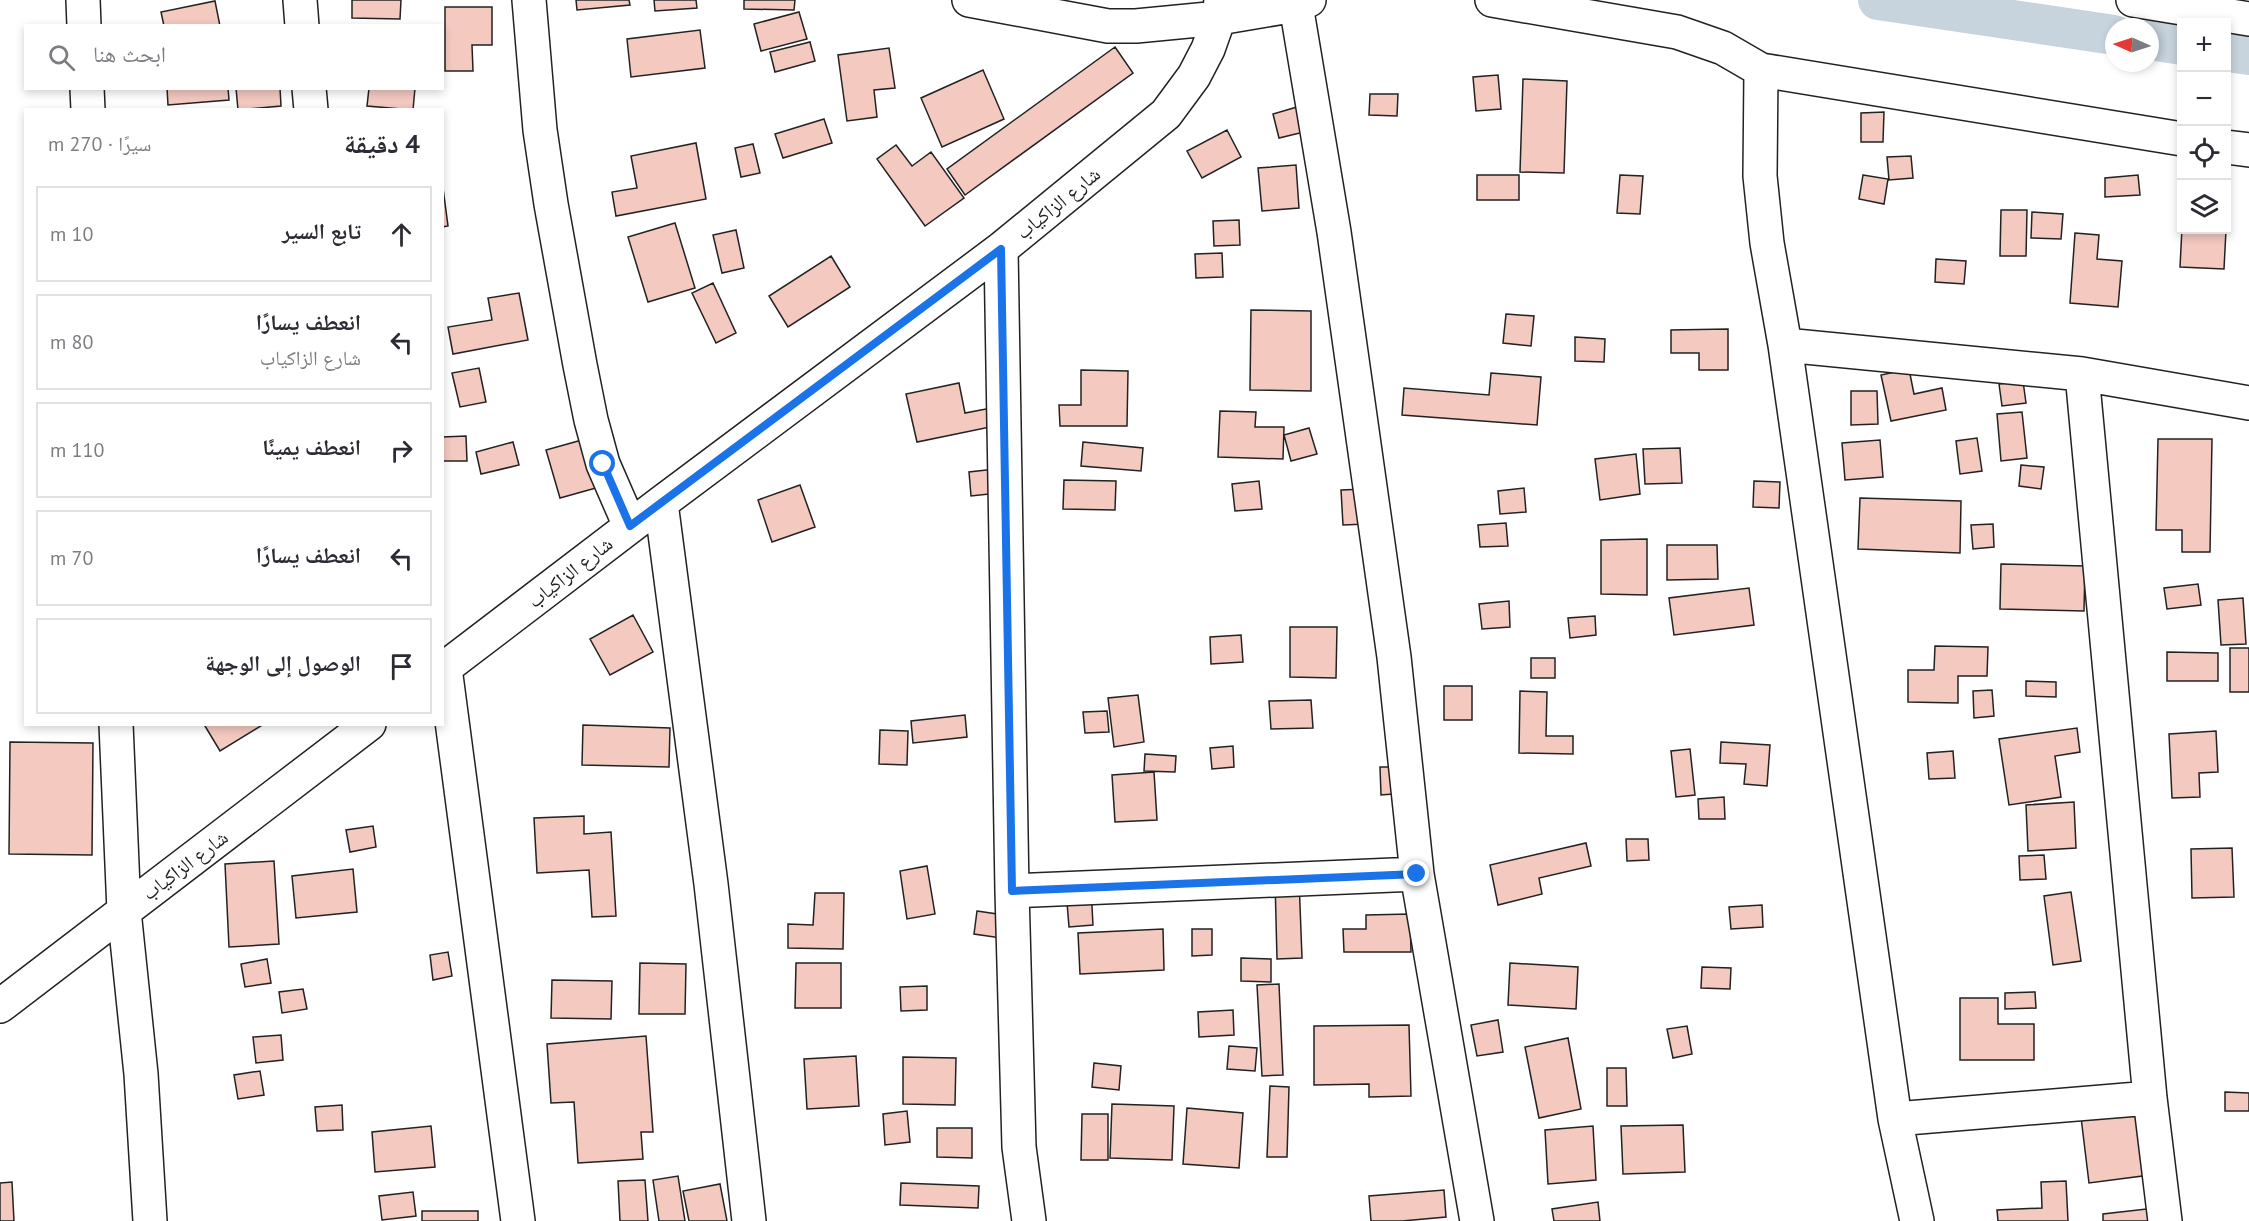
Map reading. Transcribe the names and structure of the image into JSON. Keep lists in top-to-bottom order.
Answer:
{
  "streets": {
    "street": ["شارع الزاكياب"]
  },
  "north": "left",
  "page": {
    "map_buttons": ["+", "−"],
    "search": "ابحث هنا",
    "heading": ["4 دقيقة", "سيرًا · 270 m"],
    "list": [
      ["تابع السير", "10 m"],
      ["انعطف يسارًا", "شارع الزاكياب", "80 m"],
      ["انعطف يمينًا", "110 m"],
      ["انعطف يسارًا", "70 m"],
      "الوصول إلى الوجهة"
    ]
  }
}
